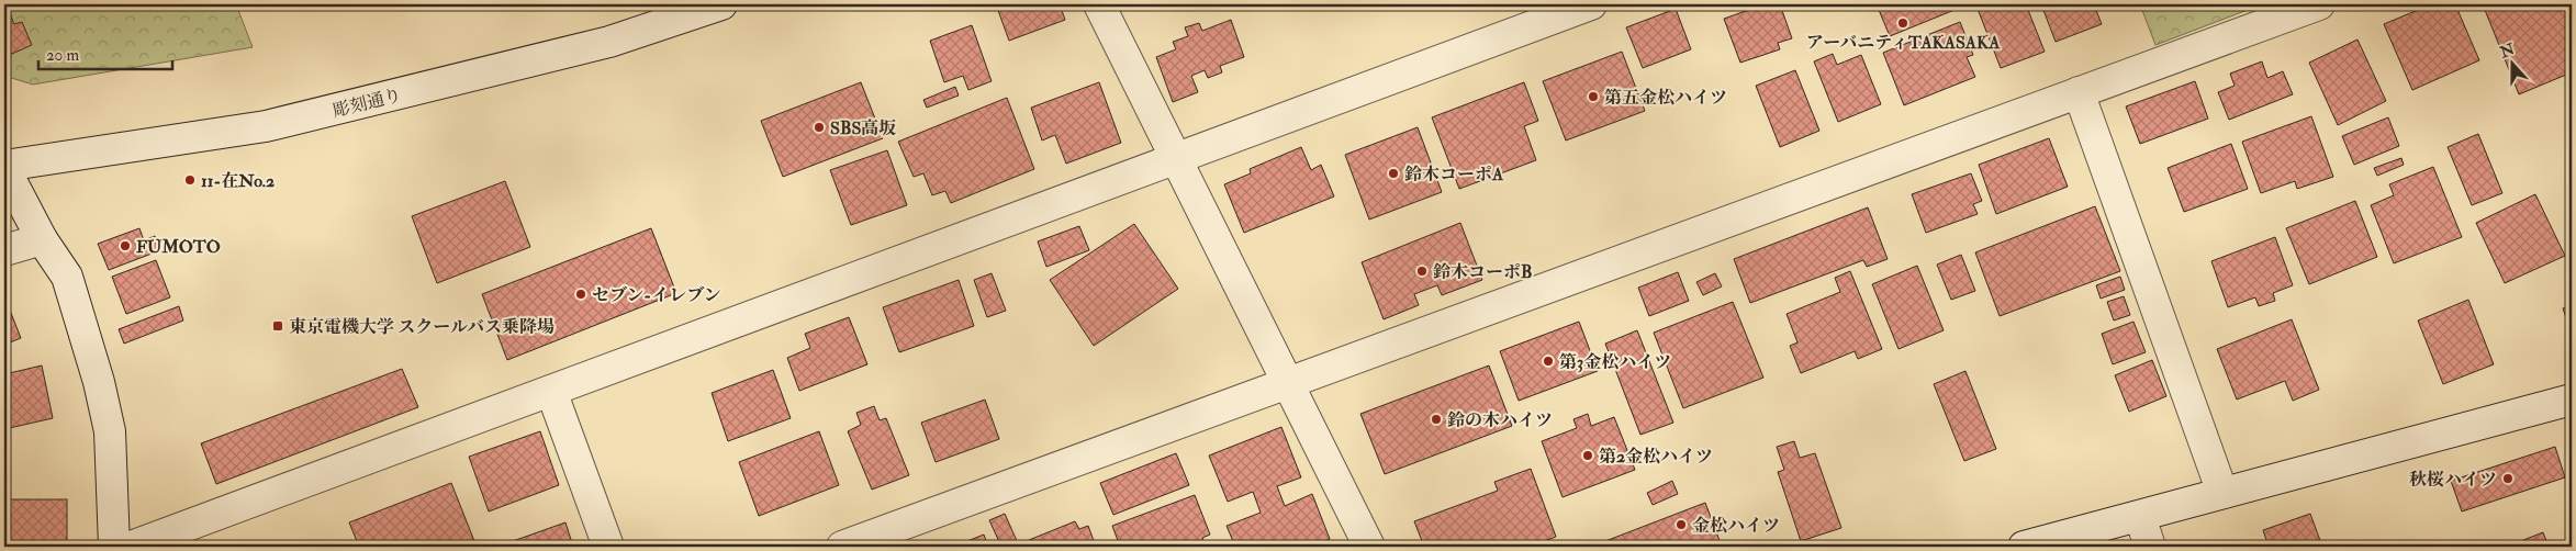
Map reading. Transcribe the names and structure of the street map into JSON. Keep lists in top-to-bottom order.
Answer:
{
  "streets": {
    "street": ["彫刻通り"]
  },
  "places": {
    "other": [
      "アーバニティTAKASAKA",
      "第五金松ハイツ",
      "SBS高坂",
      "鈴木コーポA",
      "11-在No.2",
      "FUMOTO",
      "鈴木コーポB",
      "セブン-イレブン",
      "第3金松ハイツ",
      "鈴の木ハイツ",
      "第2金松ハイツ",
      "秋桜ハイツ",
      "金松ハイツ"
    ],
    "transit": ["東京電機大学 スクールバス乗降場"]
  },
  "scale_bar": "20 m",
  "north": "top"
}
